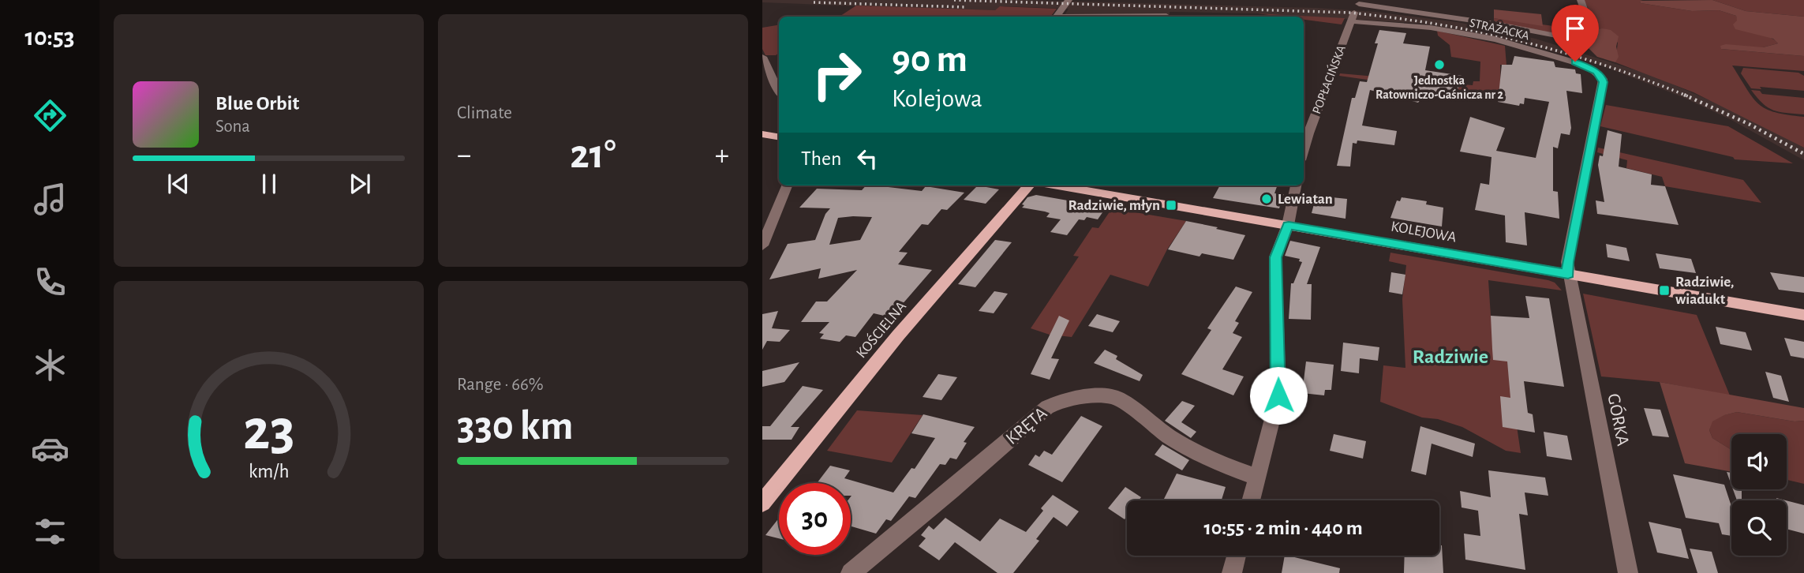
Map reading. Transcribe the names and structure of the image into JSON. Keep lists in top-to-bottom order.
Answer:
{
  "streets": {
    "main road": ["KOLEJOWA", "KOŚCIELNA"],
    "street": [
      "STRAŻACKA",
      "POPŁACIŃSKA",
      "GÓRKA",
      "KRĘTA"
    ]
  },
  "crossings": [
    ["STRAŻACKA", "POPŁACIŃSKA"],
    ["STRAŻACKA", "KOLEJOWA"],
    ["STRAŻACKA", "GÓRKA"],
    ["KOLEJOWA", "GÓRKA"]
  ],
  "districts": ["Radziwie"],
  "places": {
    "other": ["Jednostka Ratowniczo-Gaśnicza nr 2", "Lewiatan"],
    "transit": ["Radziwie, młyn", "Radziwie, wiadukt"]
  },
  "page": {
    "tabs": "10:53",
    "tile": [
      "Climate",
      ["Range · 66%", "330 km"]
    ],
    "turn": ["90 m", "Kolejowa"],
    "song": ["Blue Orbit", "Sona"],
    "heat": ["−", "21°", "+"],
    "then": "Then",
    "limit": "30",
    "trip": "10:55 · 2 min · 440 m",
    "gauge": ["23", "km/h"]
  }
}
